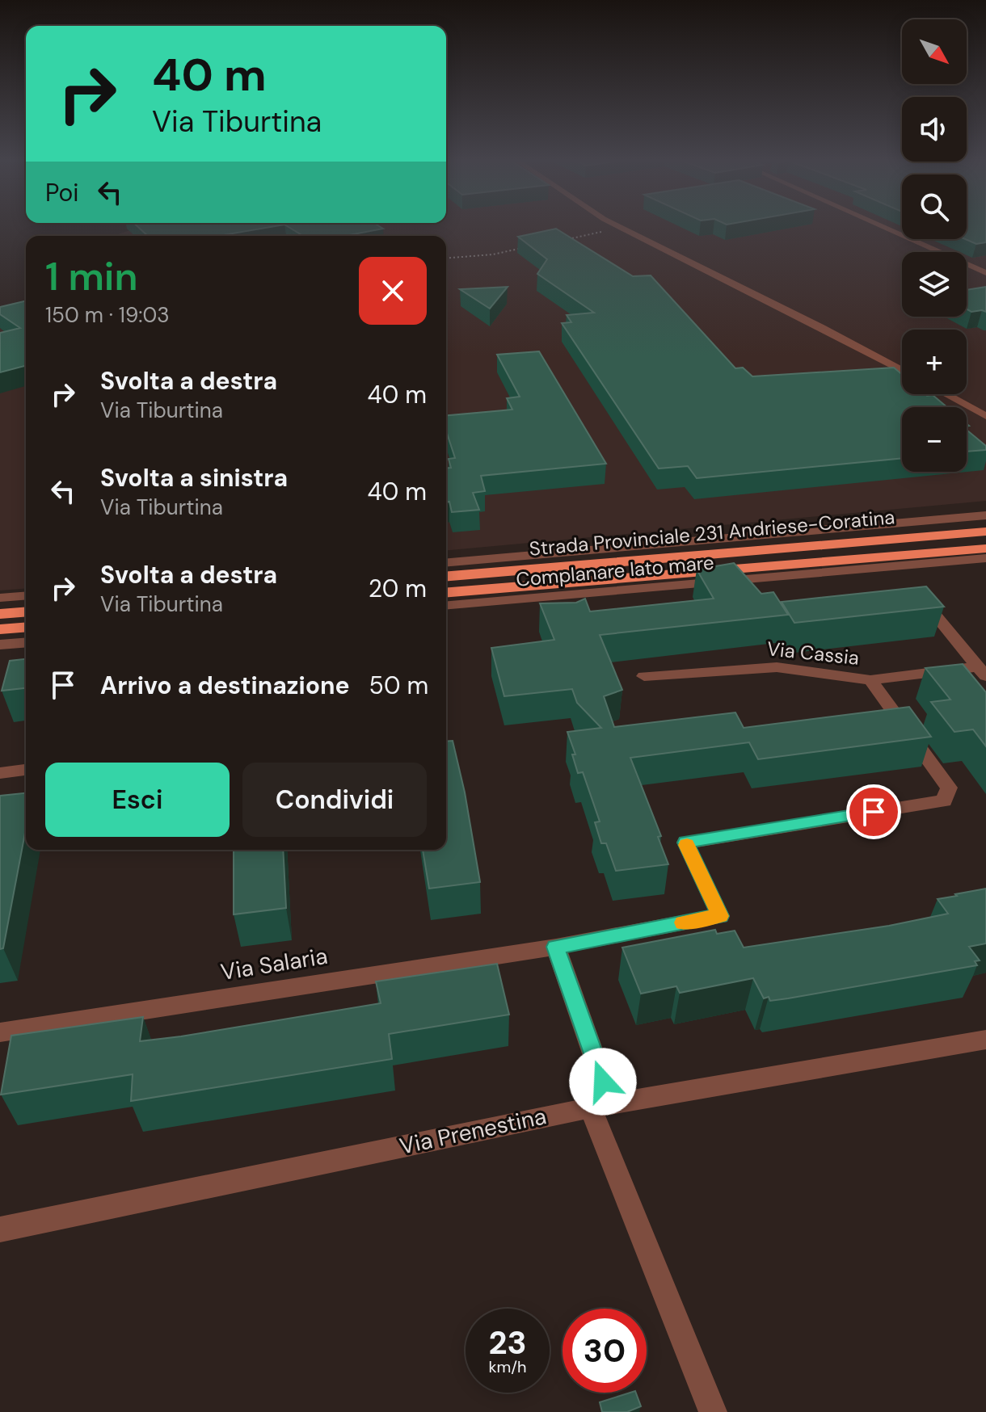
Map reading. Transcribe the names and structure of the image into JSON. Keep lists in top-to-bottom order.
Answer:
{
  "streets": {
    "highway": ["Strada Provinciale 231 Andriese-Coratina"],
    "street": [
      "Complanare lato mare",
      "Via Cassia",
      "Via Salaria",
      "Via Prenestina"
    ]
  },
  "crossings": [
    ["Via Cassia", "Via Salaria"]
  ],
  "north": "bottom right",
  "page": {
    "map_buttons": ["+", "−"],
    "turn": ["40 m", "Via Tiburtina"],
    "then": "Poi",
    "heading": ["1 min", "150 m · 19:03"],
    "list": [
      {
        "name": "Svolta a destra",
        "note": "Via Tiburtina",
        "value": "40 m"
      },
      {
        "name": "Svolta a sinistra",
        "note": "Via Tiburtina",
        "value": "40 m"
      },
      {
        "name": "Svolta a destra",
        "note": "Via Tiburtina",
        "value": "20 m"
      },
      {
        "name": "Arrivo a destinazione",
        "value": "50 m"
      }
    ],
    "buttons": ["Esci", "Condividi"],
    "speed": "23 km/h",
    "limit": "30"
  }
}
